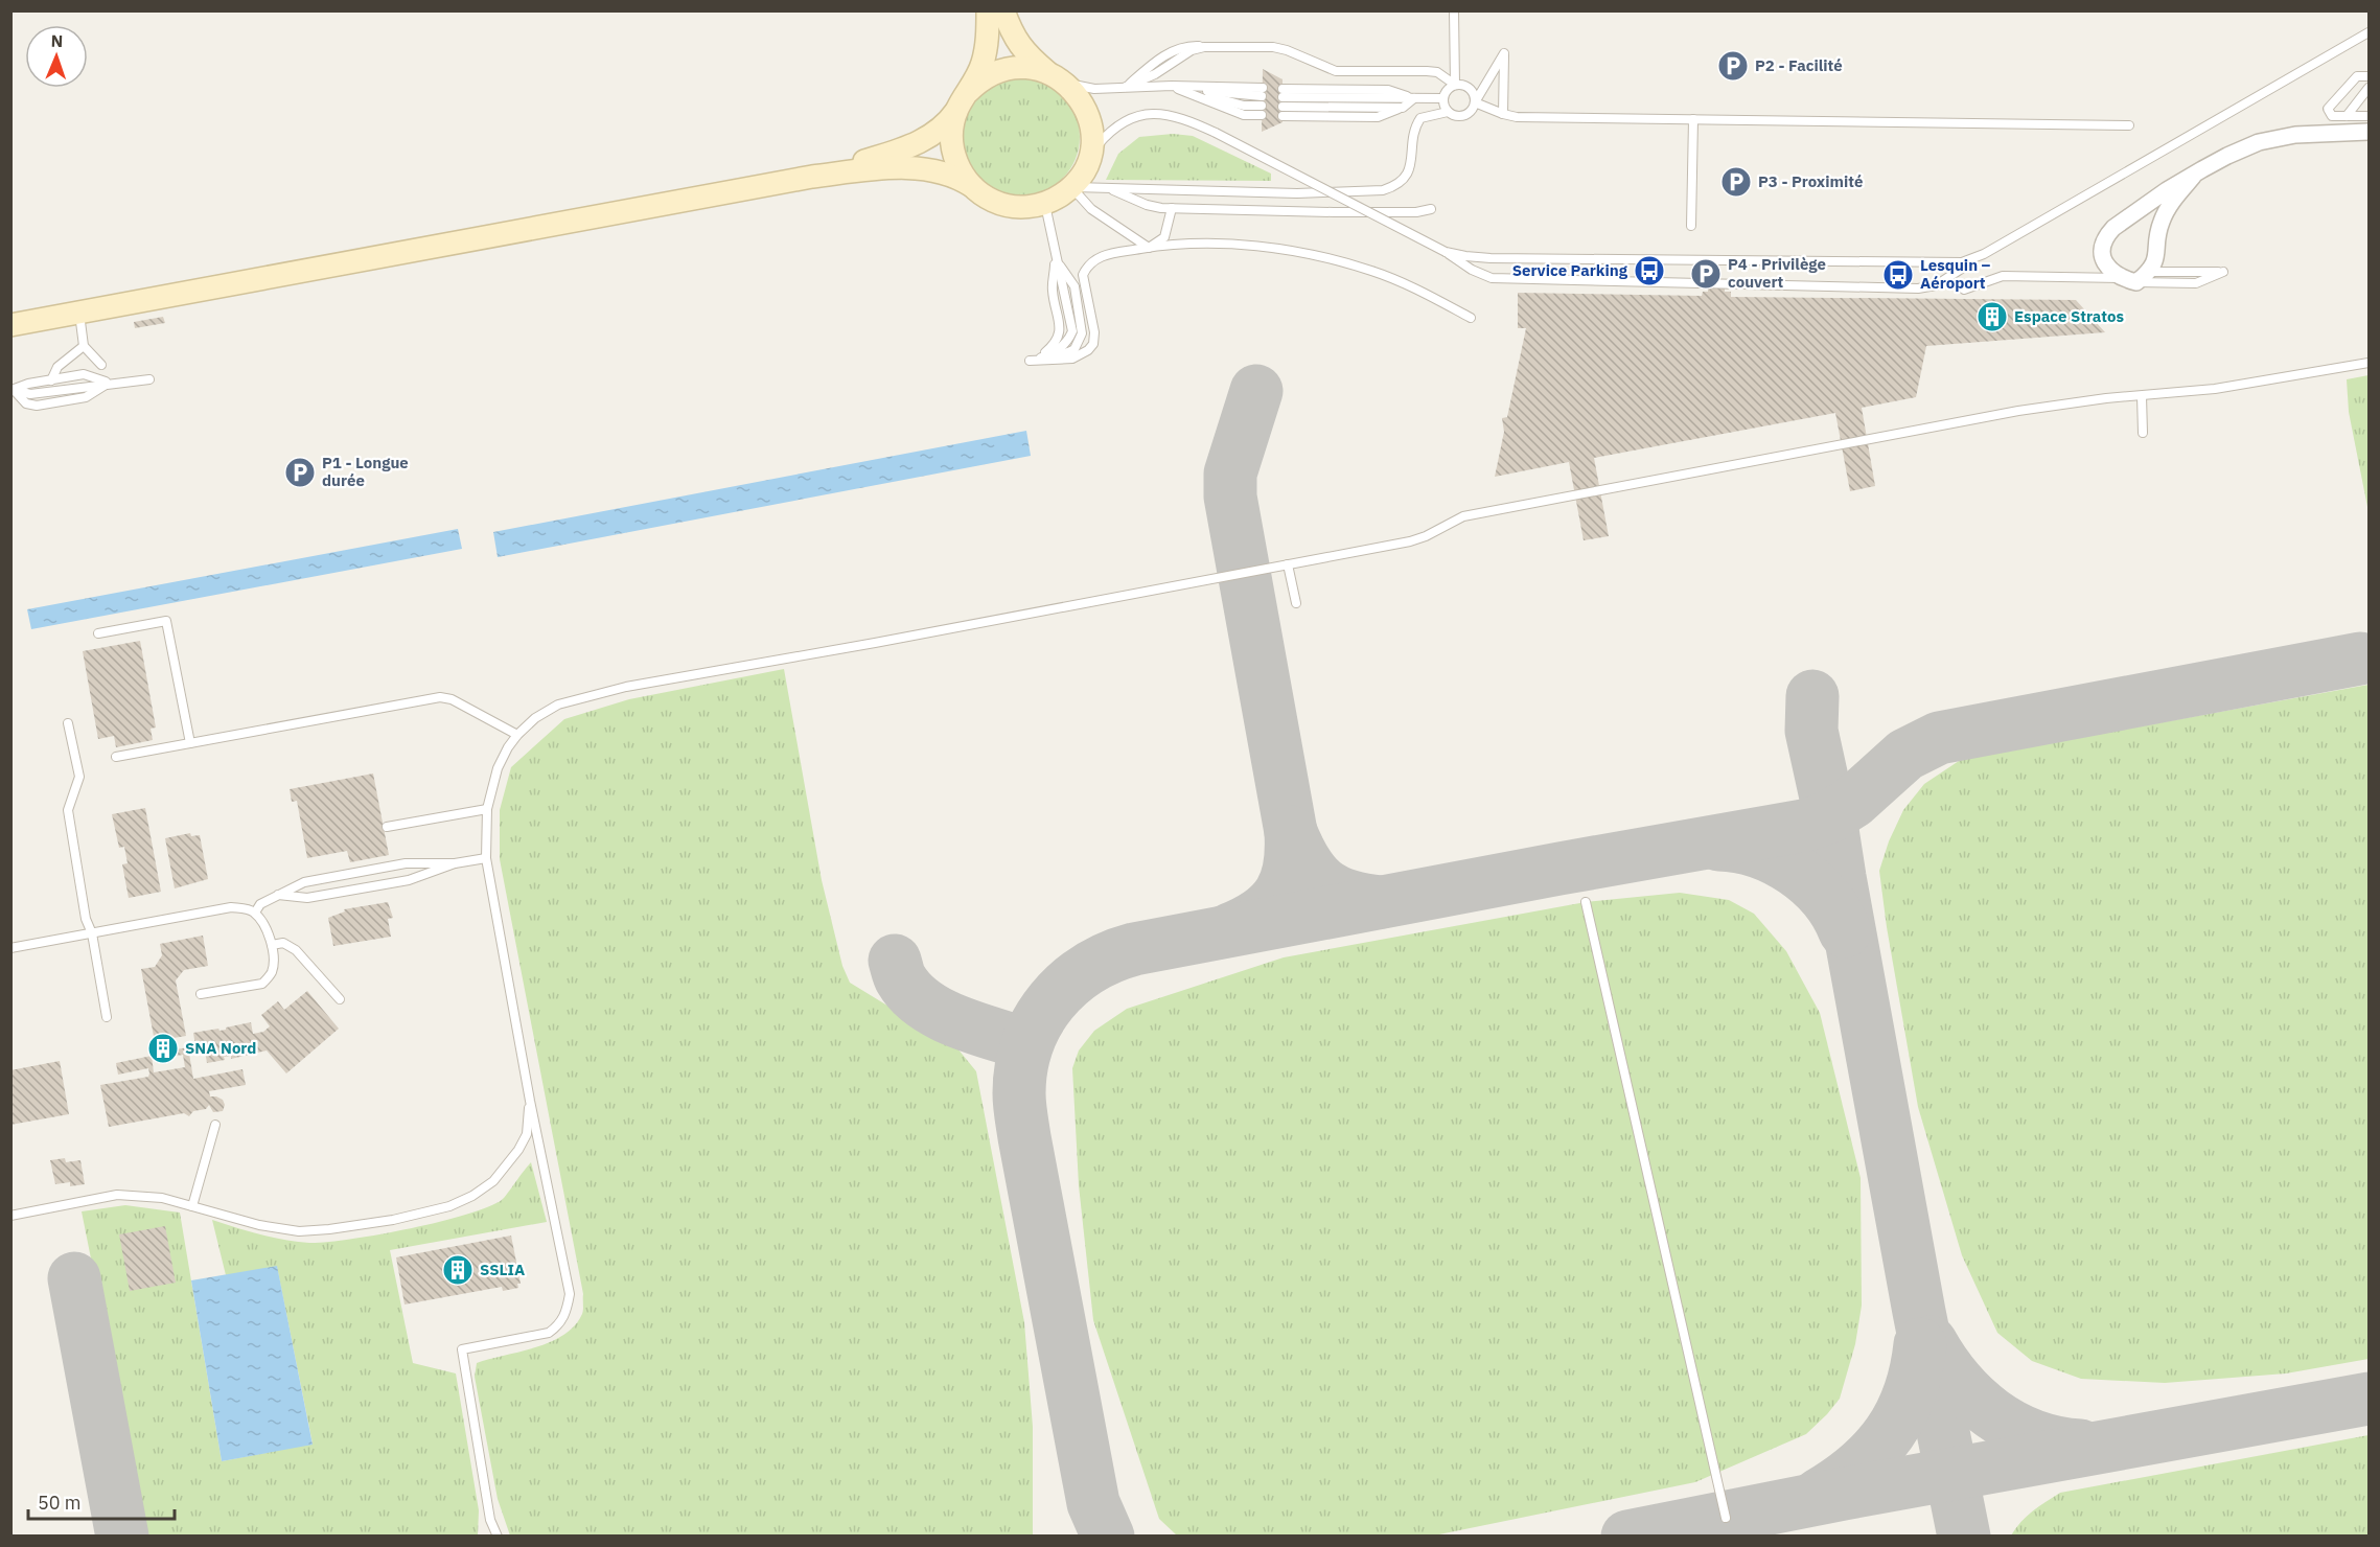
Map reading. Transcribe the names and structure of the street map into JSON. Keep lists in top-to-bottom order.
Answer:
{
  "places": {
    "parking": [
      "P2 - Facilité",
      "P3 - Proximité",
      "P4 - Privilège couvert",
      "P1 - Longue durée"
    ],
    "bus stop": ["Service Parking", "Lesquin – Aéroport"],
    "building": ["Espace Stratos", "SNA Nord", "SSLIA"]
  },
  "scale_bar": "50 m",
  "north": "top"
}
